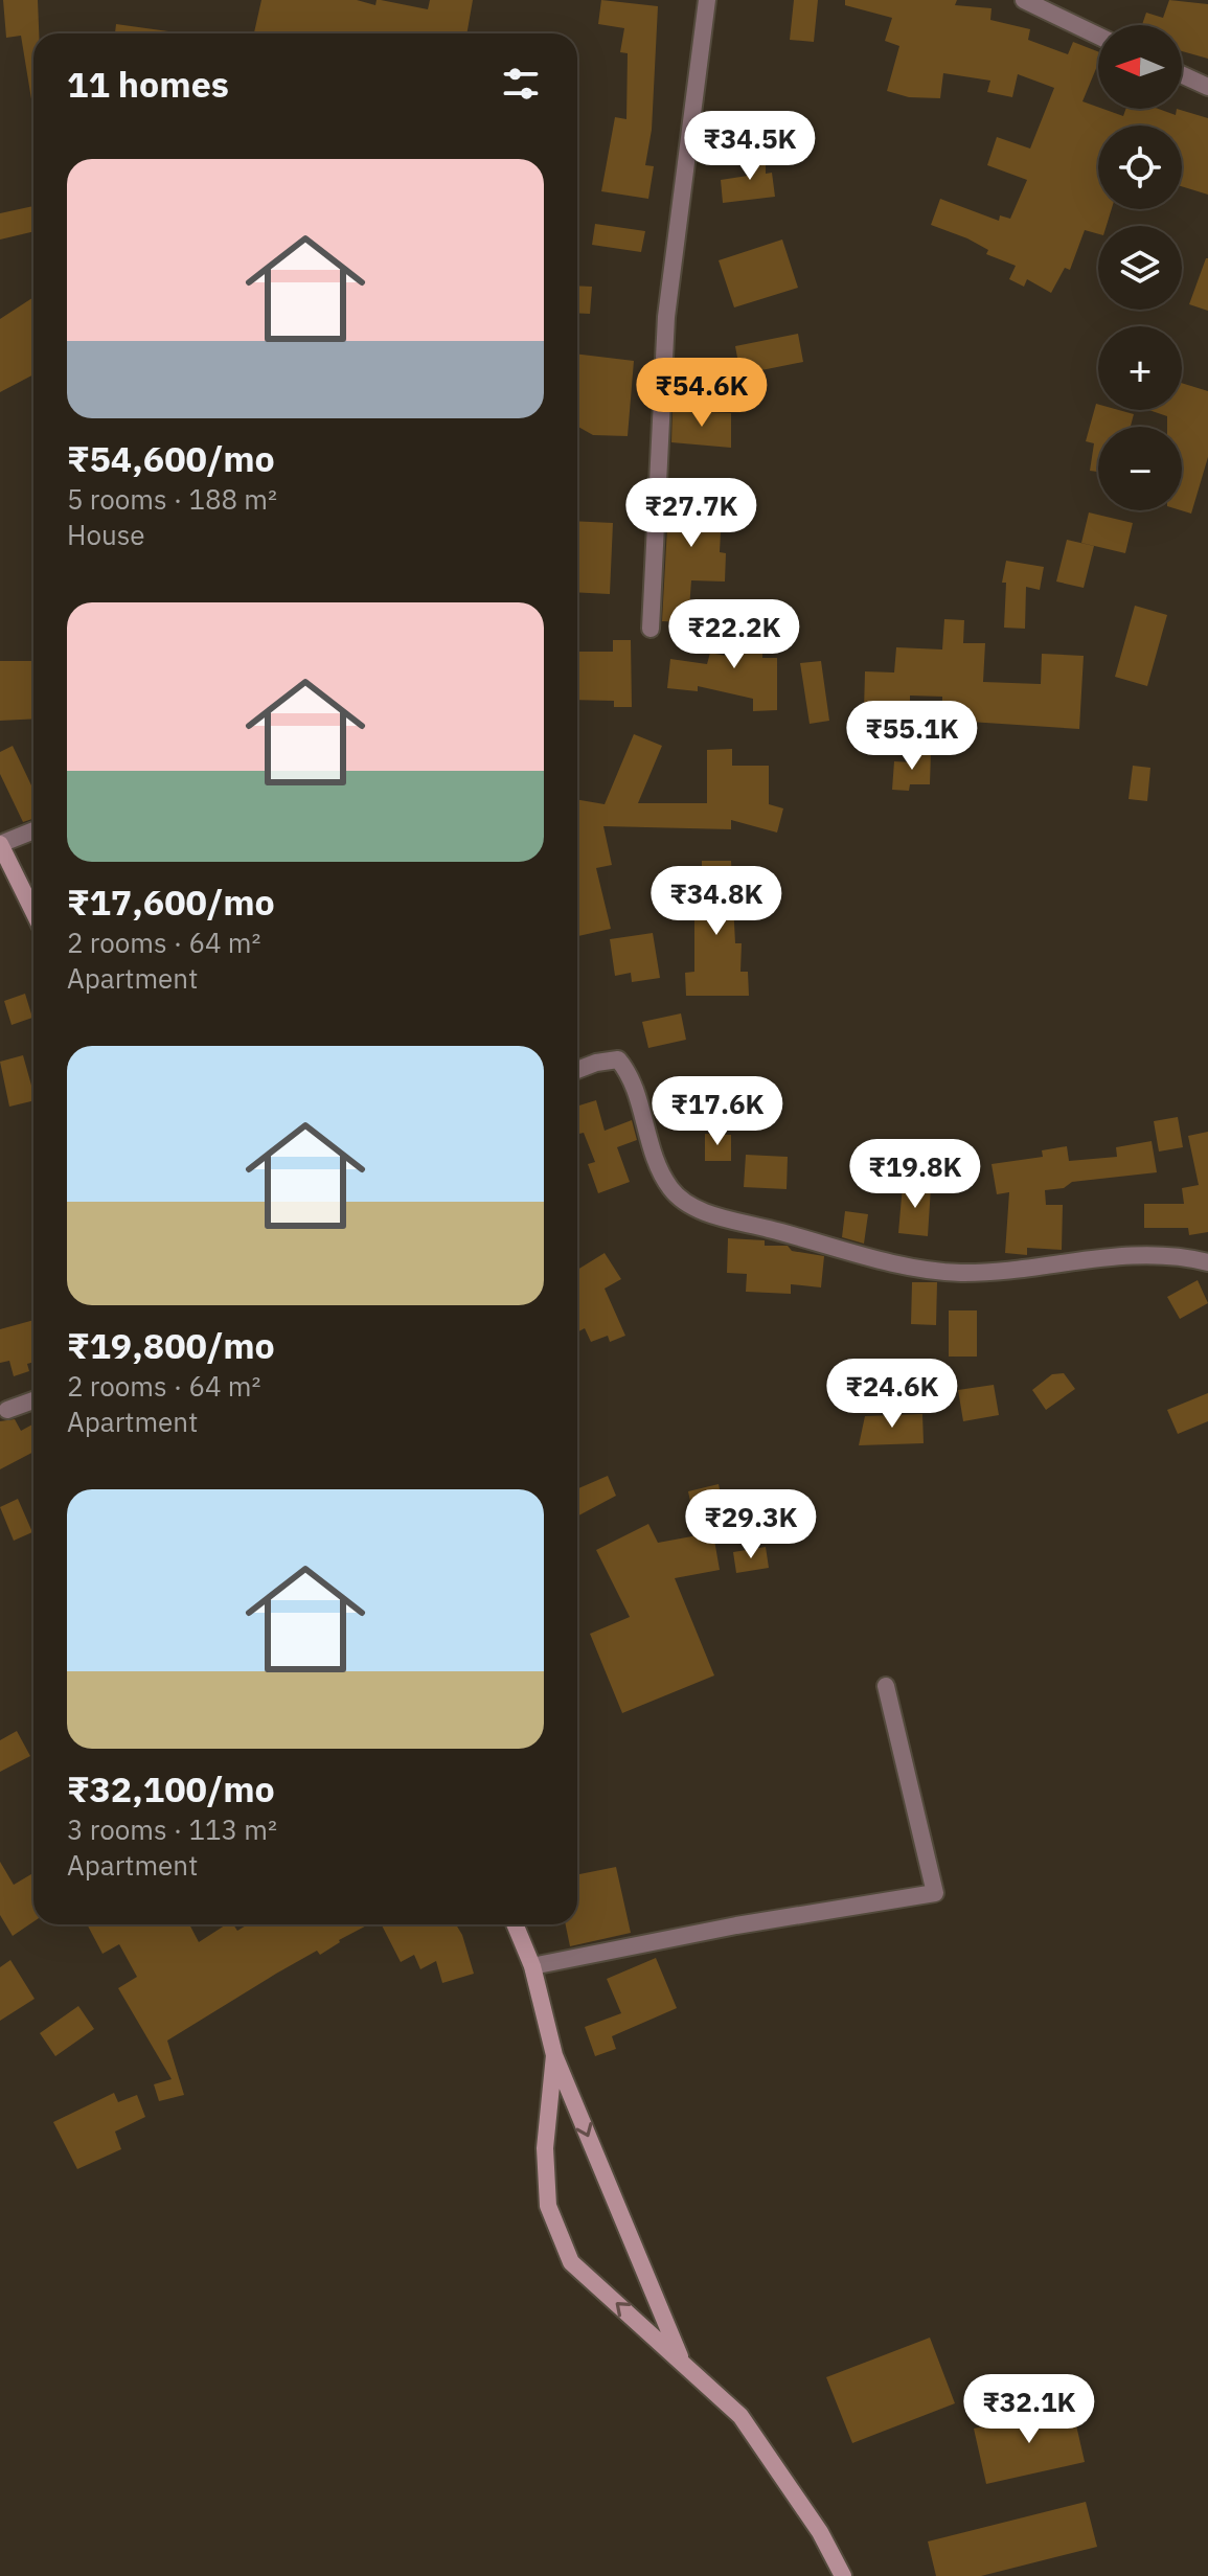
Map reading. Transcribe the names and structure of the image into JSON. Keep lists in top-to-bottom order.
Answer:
{
  "north": "left",
  "page": {
    "map_buttons": ["+", "−"],
    "heading": "11 homes",
    "price": [
      "₹34.5K",
      "₹54.6K",
      "₹27.7K",
      "₹22.2K",
      "₹55.1K",
      "₹34.8K",
      "₹17.6K",
      "₹19.8K",
      "₹24.6K",
      "₹29.3K",
      "₹32.1K"
    ],
    "list": [
      {
        "name": "₹54,600/mo",
        "note": "5 rooms · 188 m² · House"
      },
      {
        "name": "₹17,600/mo",
        "note": "2 rooms · 64 m² · Apartment"
      },
      {
        "name": "₹19,800/mo",
        "note": "2 rooms · 64 m² · Apartment"
      },
      {
        "name": "₹32,100/mo",
        "note": "3 rooms · 113 m² · Apartment"
      }
    ]
  }
}
